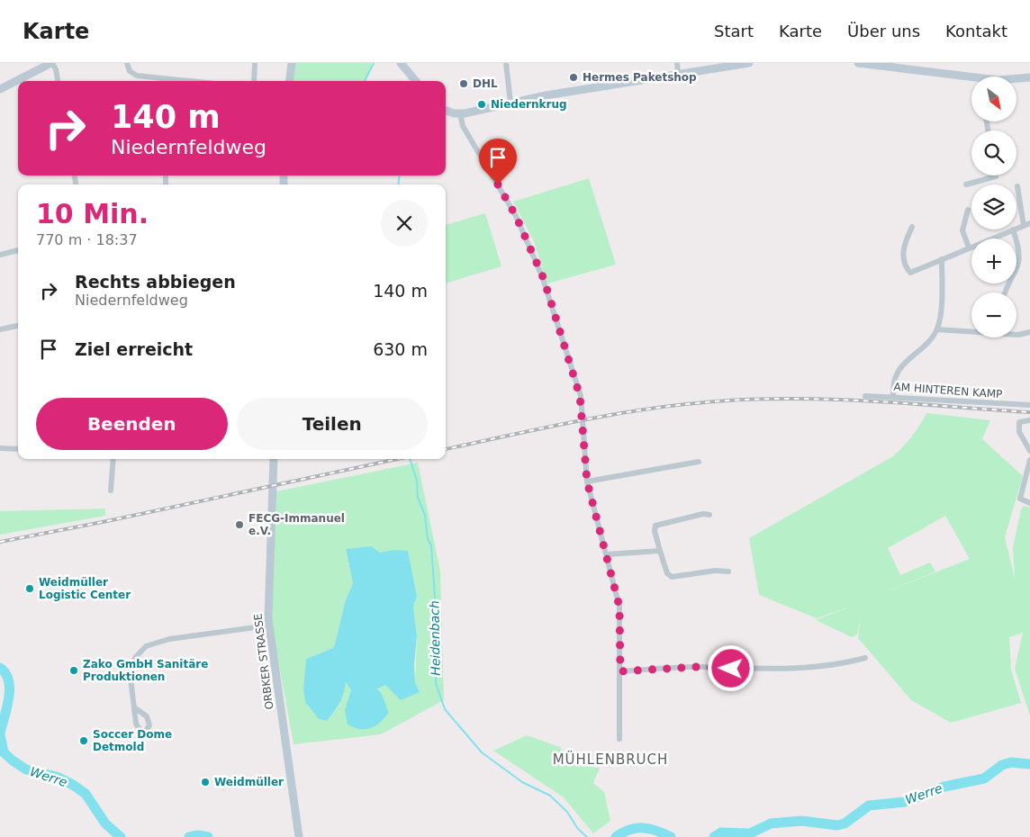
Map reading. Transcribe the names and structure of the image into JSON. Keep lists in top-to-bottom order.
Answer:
{
  "streets": {
    "main road": ["ORBKER STRASSE"],
    "street": ["AM HINTEREN KAMP"]
  },
  "districts": ["MÜHLENBRUCH"],
  "water": ["Heidenbach", "Werre"],
  "places": [
    "Hermes Paketshop",
    "DHL",
    "Niedernkrug",
    "FECG-Immanuel e.V.",
    "Weidmüller Logistic Center",
    "Zako GmbH Sanitäre Produktionen",
    "Soccer Dome Detmold",
    "Weidmüller"
  ],
  "north": "bottom right",
  "page": {
    "header": "Karte",
    "nav": [
      "Start",
      "Karte",
      "Über uns",
      "Kontakt"
    ],
    "map_buttons": ["+", "−"],
    "turn": ["140 m", "Niedernfeldweg"],
    "heading": ["10 Min.", "770 m · 18:37"],
    "list": [
      {
        "name": "Rechts abbiegen",
        "note": "Niedernfeldweg",
        "value": "140 m"
      },
      {
        "name": "Ziel erreicht",
        "value": "630 m"
      }
    ],
    "buttons": ["Beenden", "Teilen"]
  }
}
